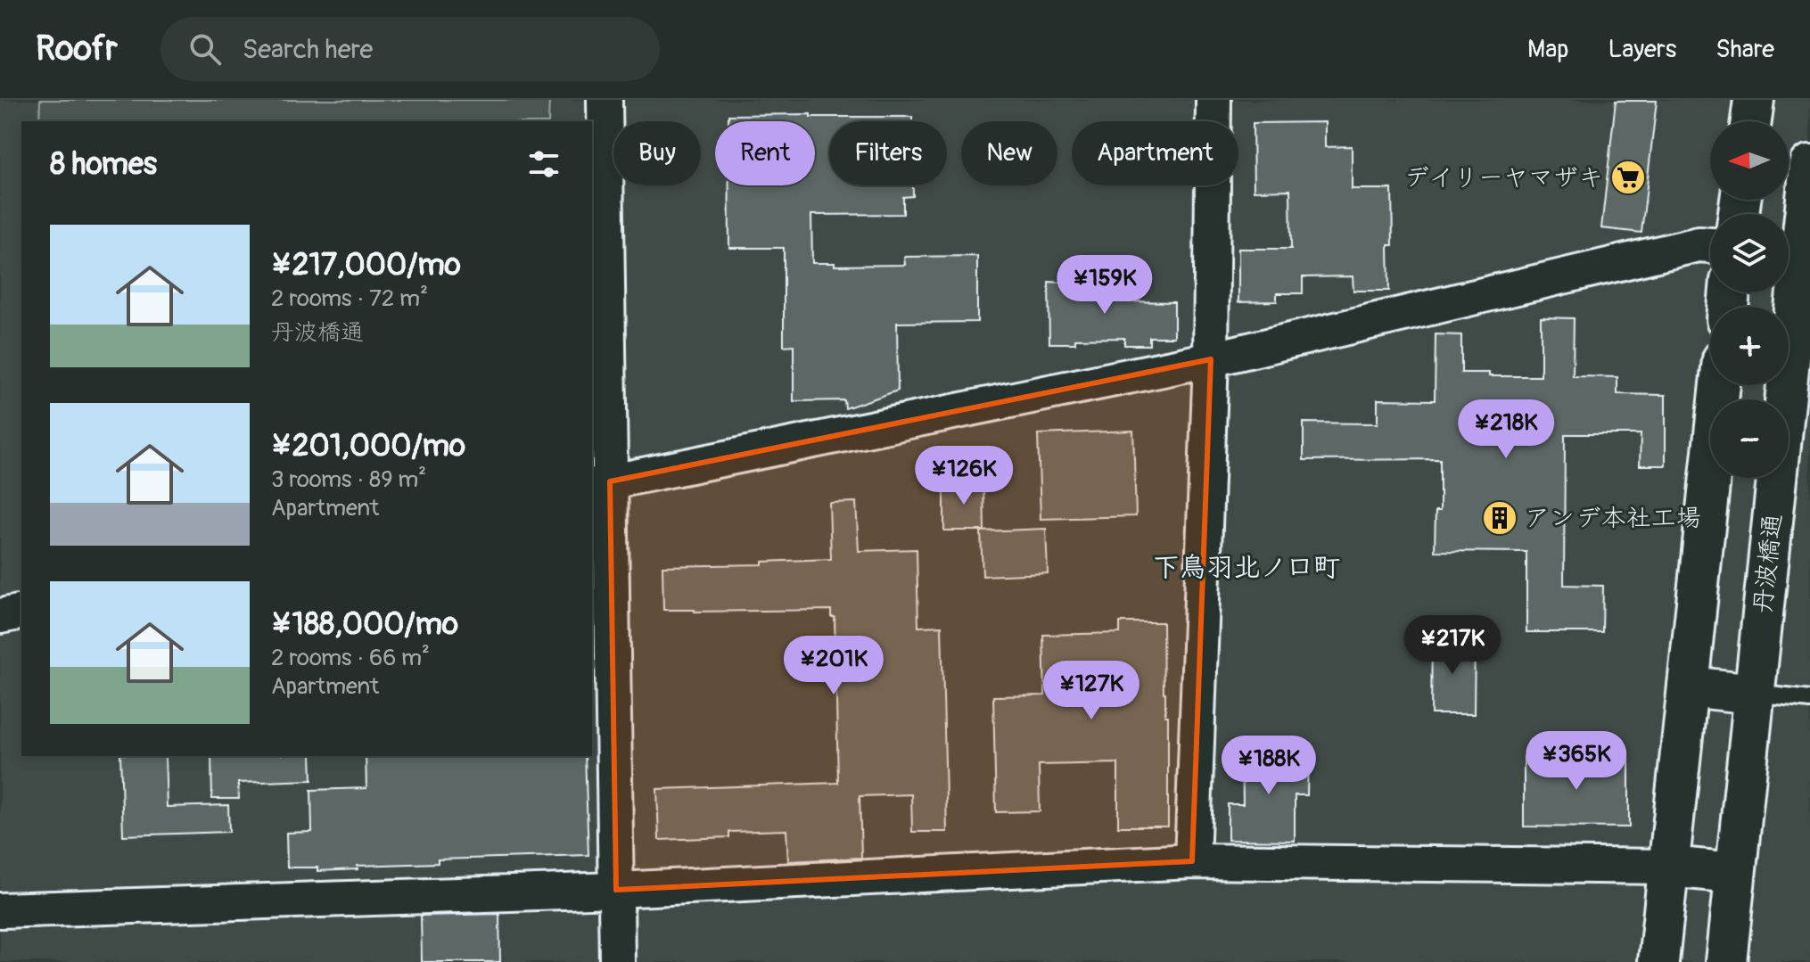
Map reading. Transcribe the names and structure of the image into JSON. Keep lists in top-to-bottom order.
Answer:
{
  "streets": {
    "street": ["丹波橋通"]
  },
  "districts": ["下鳥羽北ノ口町"],
  "places": {
    "supermarket": ["デイリーヤマザキ"],
    "building": ["アンデ本社工場"]
  },
  "north": "left",
  "page": {
    "header": "Roofr",
    "search": "Search here",
    "nav": ["Map", "Layers", "Share"],
    "map_buttons": ["+", "−"],
    "chip": [
      "Buy",
      "Rent",
      "Filters",
      "New",
      "Apartment"
    ],
    "heading": "8 homes",
    "list": [
      {
        "name": "¥217,000/mo",
        "note": "2 rooms · 72 m² · 丹波橋通"
      },
      {
        "name": "¥201,000/mo",
        "note": "3 rooms · 89 m² · Apartment"
      },
      {
        "name": "¥188,000/mo",
        "note": "2 rooms · 66 m² · Apartment"
      }
    ],
    "price": [
      "¥159K",
      "¥218K",
      "¥126K",
      "¥217K",
      "¥201K",
      "¥127K",
      "¥365K",
      "¥188K"
    ]
  }
}
